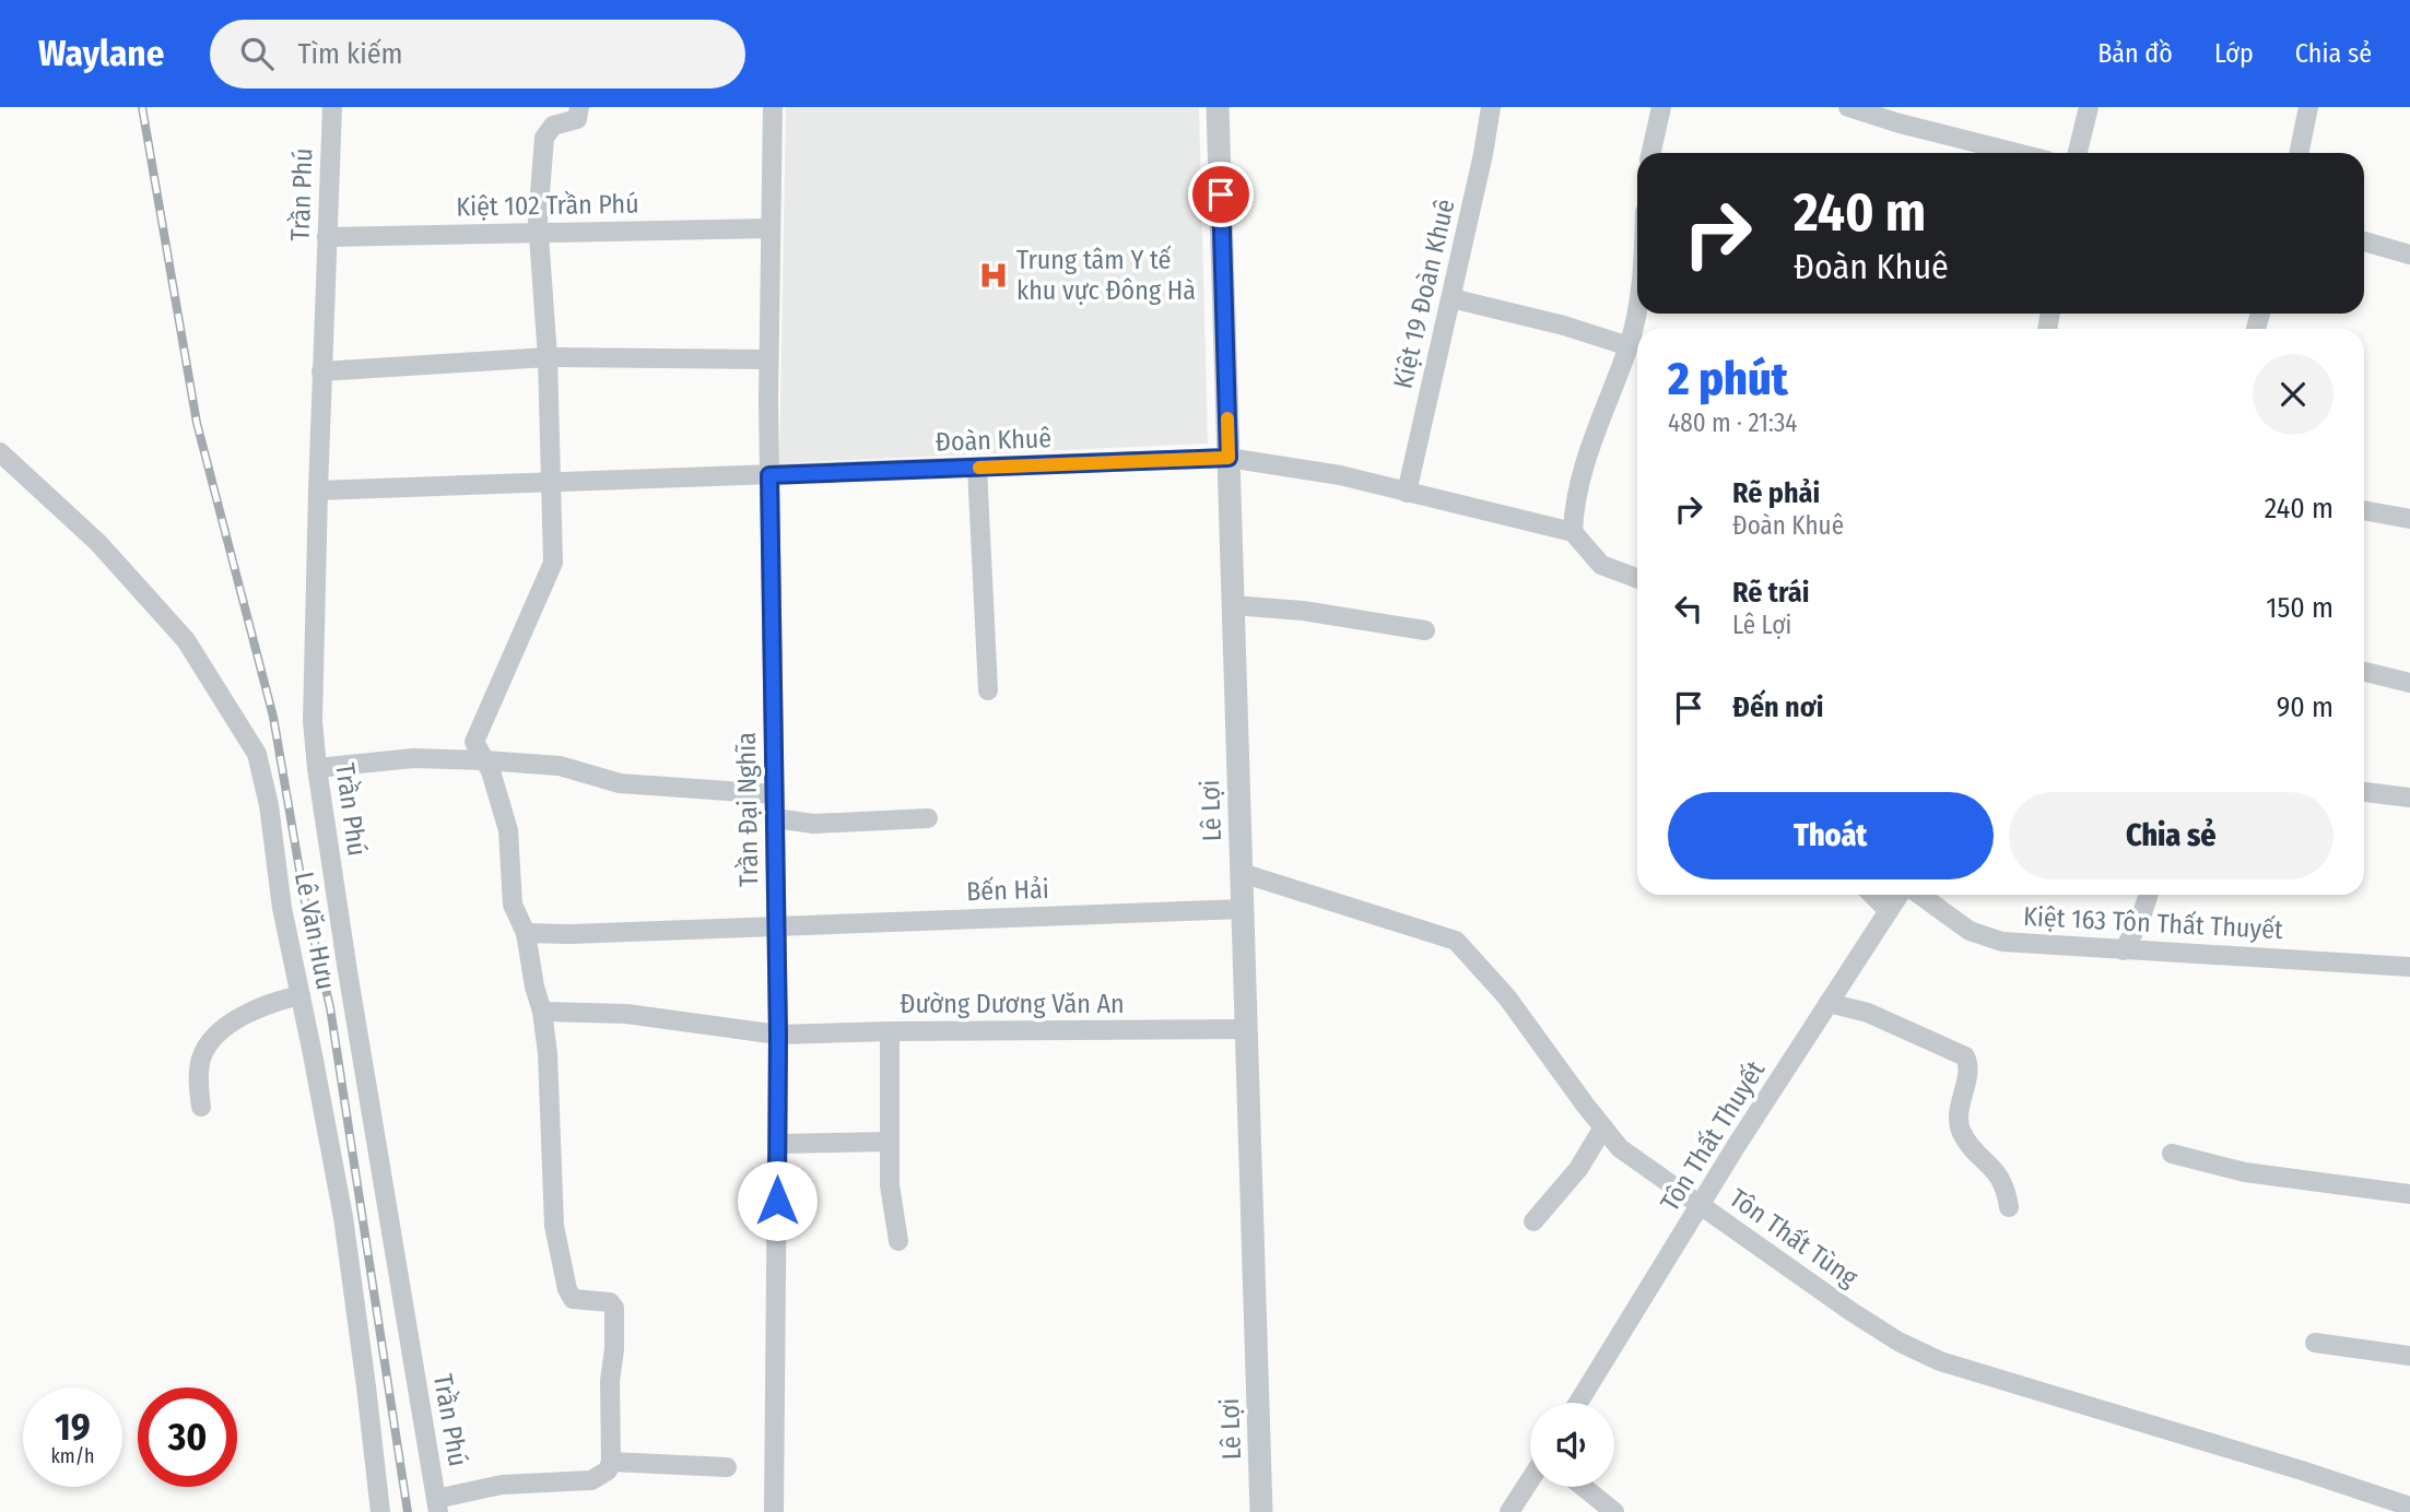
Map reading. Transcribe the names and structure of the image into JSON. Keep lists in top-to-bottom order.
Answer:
{
  "streets": {
    "street": [
      "Trần Phú",
      "Kiệt 102 Trần Phú",
      "Kiệt 19 Đoàn Khuê",
      "Đoàn Khuê",
      "Trần Đại Nghĩa",
      "Lê Lợi",
      "Bến Hải",
      "Kiệt 163 Tôn Thất Thuyết",
      "Lê Văn Hưu",
      "Đường Dương Văn An",
      "Tôn Thất Thuyết",
      "Tôn Thất Tùng"
    ]
  },
  "crossings": [
    ["Trần Phú", "Kiệt 102 Trần Phú"],
    ["Trần Phú", "Đoàn Khuê"],
    ["Kiệt 102 Trần Phú", "Trần Đại Nghĩa"],
    ["Kiệt 19 Đoàn Khuê", "Đoàn Khuê"],
    ["Đoàn Khuê", "Trần Đại Nghĩa"],
    ["Đoàn Khuê", "Lê Lợi"],
    ["Trần Đại Nghĩa", "Bến Hải"],
    ["Trần Đại Nghĩa", "Đường Dương Văn An"],
    ["Lê Lợi", "Bến Hải"],
    ["Lê Lợi", "Đường Dương Văn An"],
    ["Lê Lợi", "Tôn Thất Tùng"],
    ["Tôn Thất Thuyết", "Tôn Thất Tùng"]
  ],
  "places": {
    "hospital": ["Trung tâm Y tế khu vực Đông Hà"]
  },
  "page": {
    "header": "Waylane",
    "search": "Tìm kiếm",
    "nav": ["Bản đồ", "Lớp", "Chia sẻ"],
    "turn": ["240 m", "Đoàn Khuê"],
    "heading": ["2 phút", "480 m · 21:34"],
    "list": [
      {
        "name": "Rẽ phải",
        "note": "Đoàn Khuê",
        "value": "240 m"
      },
      {
        "name": "Rẽ trái",
        "note": "Lê Lợi",
        "value": "150 m"
      },
      {
        "name": "Đến nơi",
        "value": "90 m"
      }
    ],
    "buttons": ["Thoát", "Chia sẻ"],
    "speed": "19 km/h",
    "limit": "30"
  }
}
